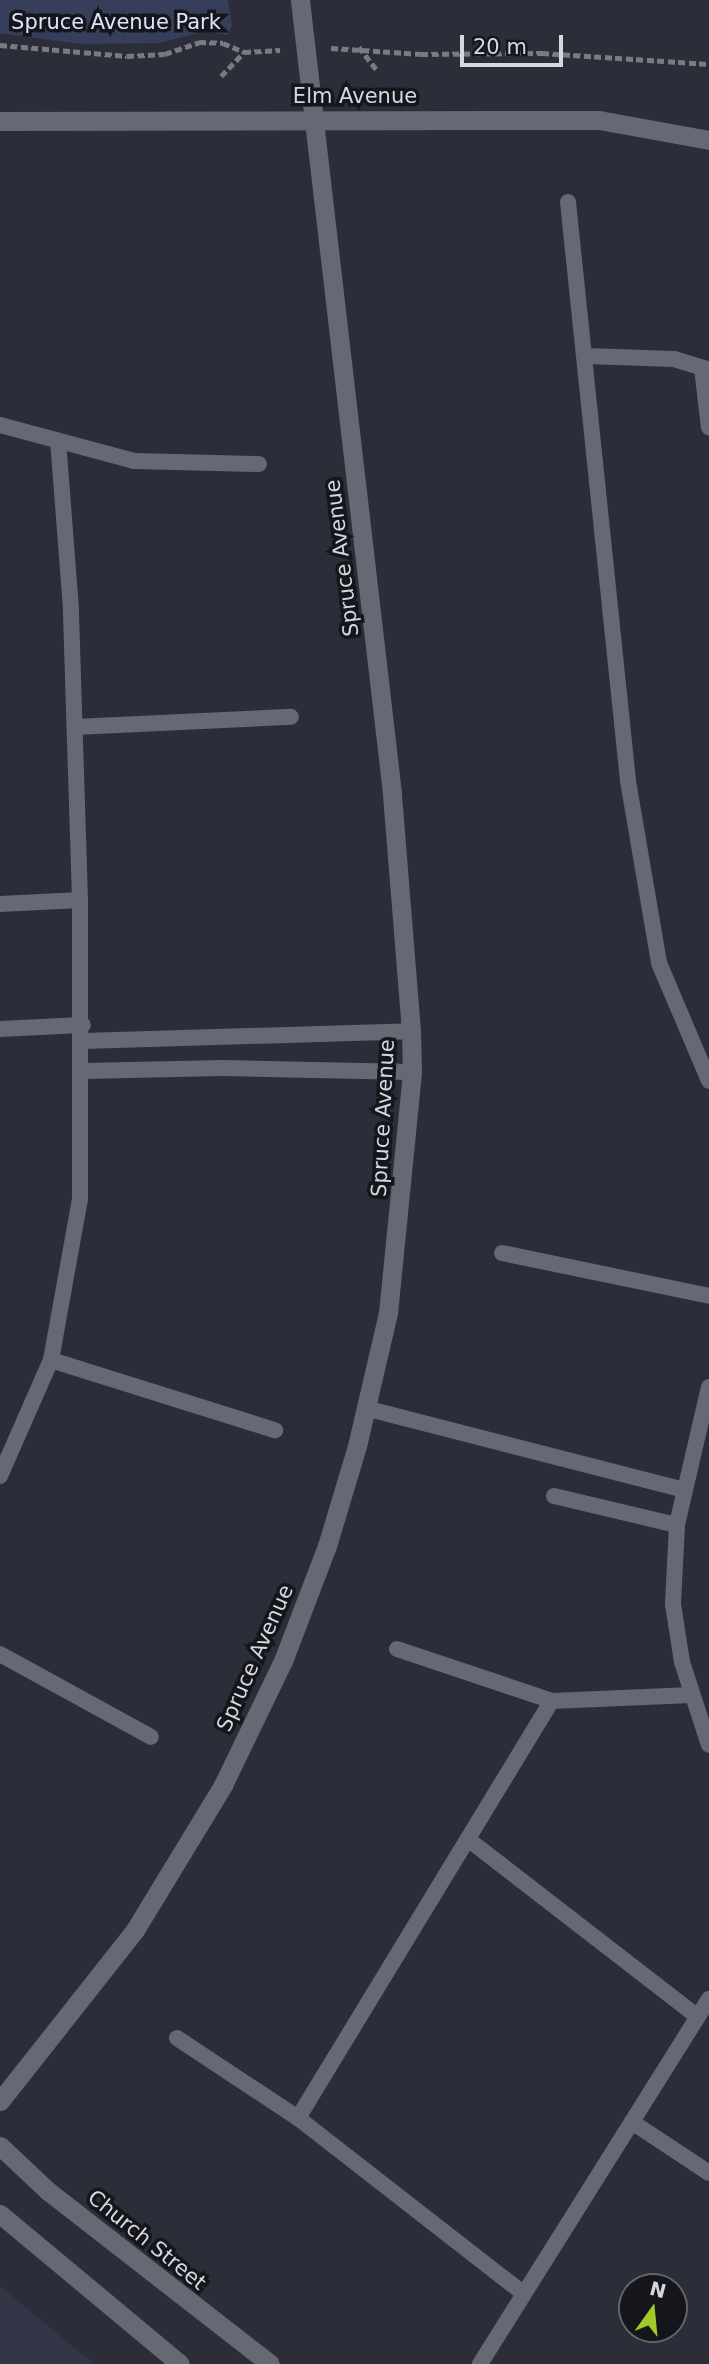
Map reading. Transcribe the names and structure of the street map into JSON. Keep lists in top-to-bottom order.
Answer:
{
  "streets": {
    "street": ["Elm Avenue", "Spruce Avenue", "Church Street"]
  },
  "crossings": [
    ["Elm Avenue", "Spruce Avenue"]
  ],
  "parks": ["Spruce Avenue Park"],
  "scale_bar": "20 m",
  "north": "top"
}
